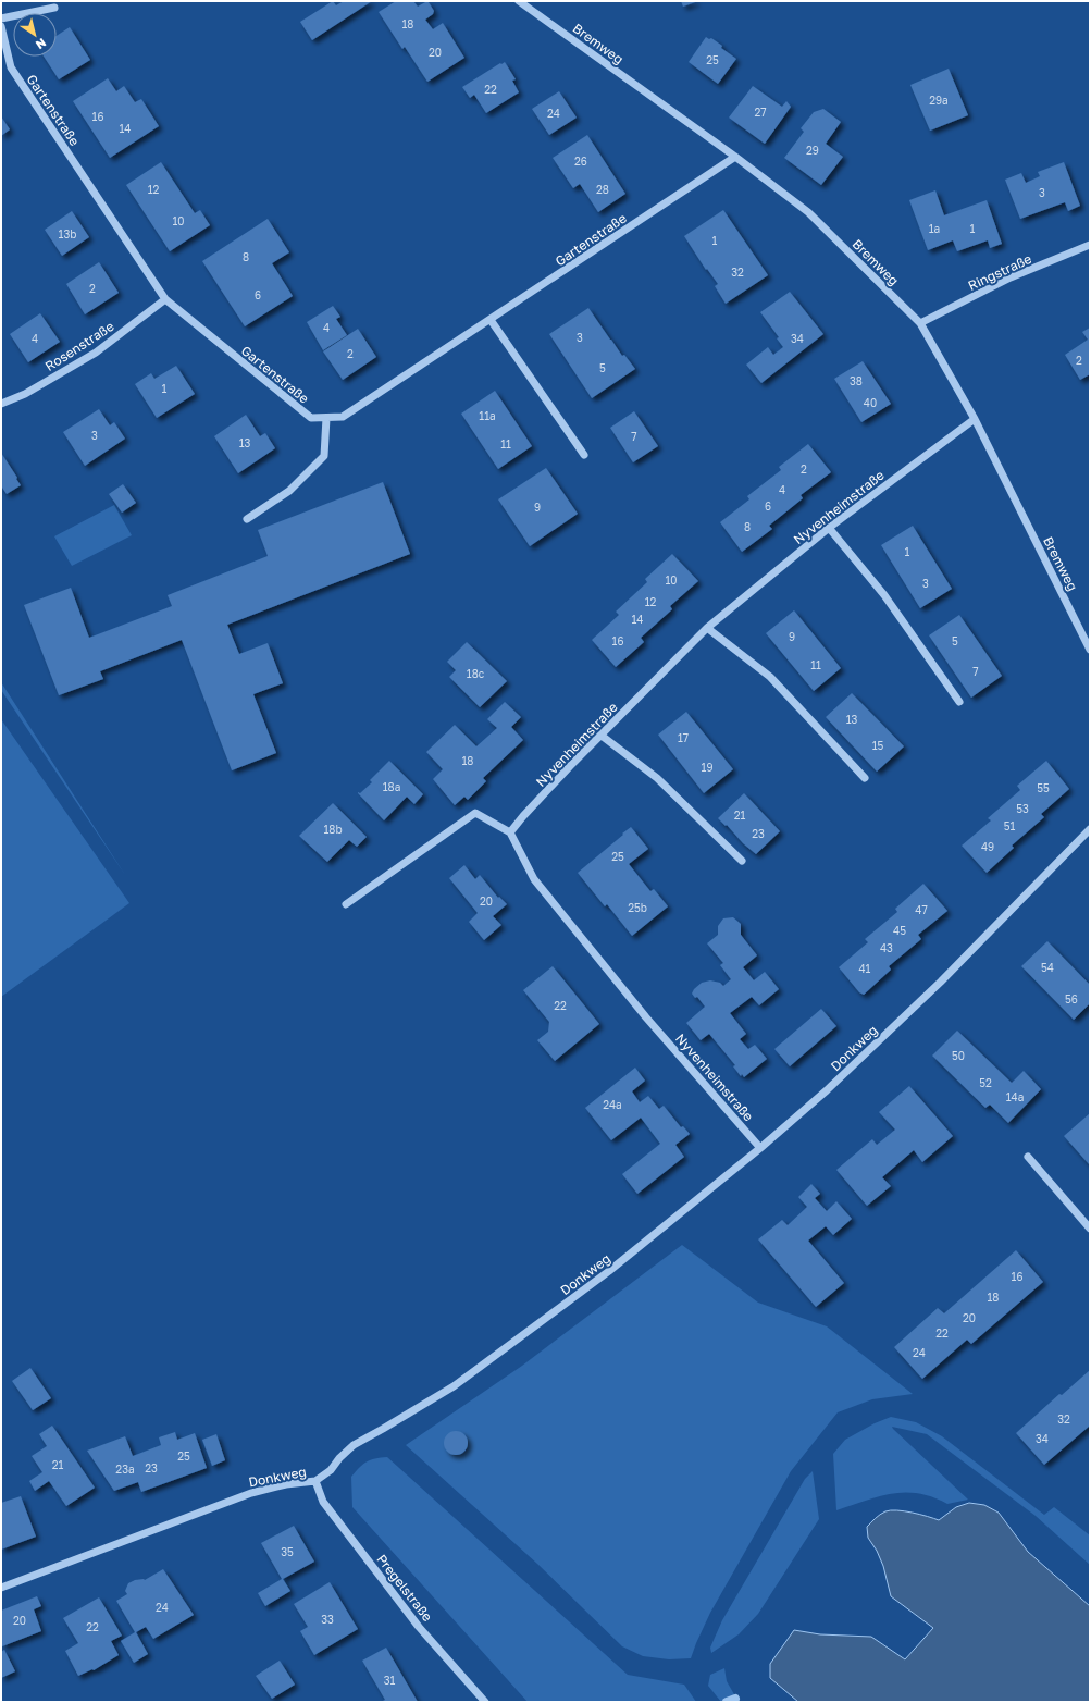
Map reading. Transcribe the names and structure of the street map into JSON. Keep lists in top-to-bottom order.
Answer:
{
  "streets": {
    "street": [
      "Bremweg",
      "Gartenstraße",
      "Ringstraße",
      "Rosenstraße",
      "Nyvenheimstraße",
      "Donkweg",
      "Pregelstraße"
    ]
  },
  "crossings": [
    ["Bremweg", "Gartenstraße"],
    ["Bremweg", "Ringstraße"],
    ["Bremweg", "Nyvenheimstraße"],
    ["Gartenstraße", "Rosenstraße"],
    ["Nyvenheimstraße", "Donkweg"],
    ["Donkweg", "Pregelstraße"]
  ],
  "house_numbers": [
    "18",
    "20",
    "25",
    "22",
    "29a",
    "27",
    "24",
    "16",
    "14",
    "29",
    "26",
    "12",
    "28",
    "3",
    "10",
    "1a",
    "1",
    "13b",
    "1",
    "8",
    "32",
    "2",
    "6",
    "4",
    "3",
    "4",
    "34",
    "2",
    "2",
    "5",
    "38",
    "1",
    "40",
    "11a",
    "3",
    "7",
    "13",
    "11",
    "2",
    "4",
    "6",
    "9",
    "8",
    "1",
    "10",
    "3",
    "12",
    "14",
    "9",
    "16",
    "5",
    "11",
    "7",
    "18c",
    "13",
    "17",
    "15",
    "18",
    "19",
    "18a",
    "55",
    "53",
    "21",
    "51",
    "18b",
    "23",
    "49",
    "25",
    "20",
    "25b",
    "47",
    "45",
    "43",
    "54",
    "41",
    "56",
    "22",
    "50",
    "52",
    "14a",
    "24a",
    "16",
    "18",
    "20",
    "22",
    "24",
    "32",
    "34",
    "25",
    "21",
    "23",
    "23a",
    "35",
    "24",
    "33",
    "20",
    "22",
    "31"
  ],
  "north": "bottom right"
}
